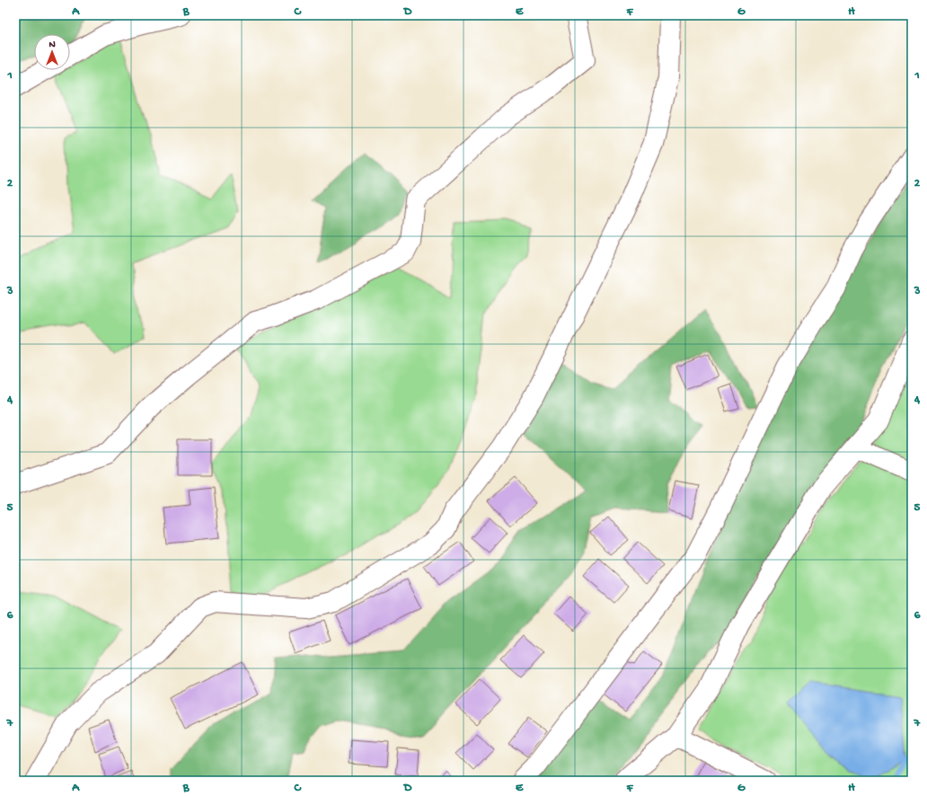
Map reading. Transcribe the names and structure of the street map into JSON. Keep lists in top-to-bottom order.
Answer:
{
  "north": "top",
  "grid": {
    "columns": [
      "A",
      "B",
      "C",
      "D",
      "E",
      "F",
      "G",
      "H"
    ],
    "rows": [
      "1",
      "2",
      "3",
      "4",
      "5",
      "6",
      "7"
    ]
  }
}
